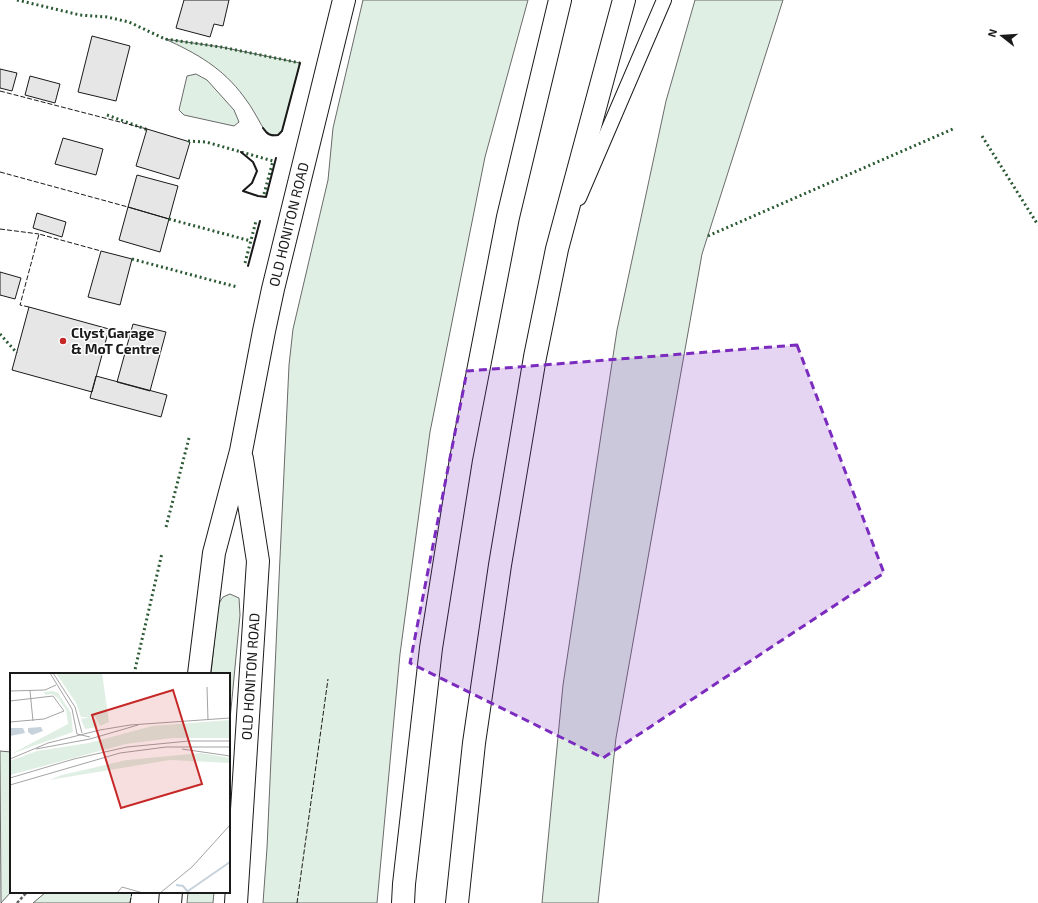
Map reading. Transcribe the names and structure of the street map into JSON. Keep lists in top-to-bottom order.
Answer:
{
  "streets": {
    "main road": ["OLD HONITON ROAD"]
  },
  "places": ["Clyst Garage & MoT Centre"],
  "north": "left"
}
